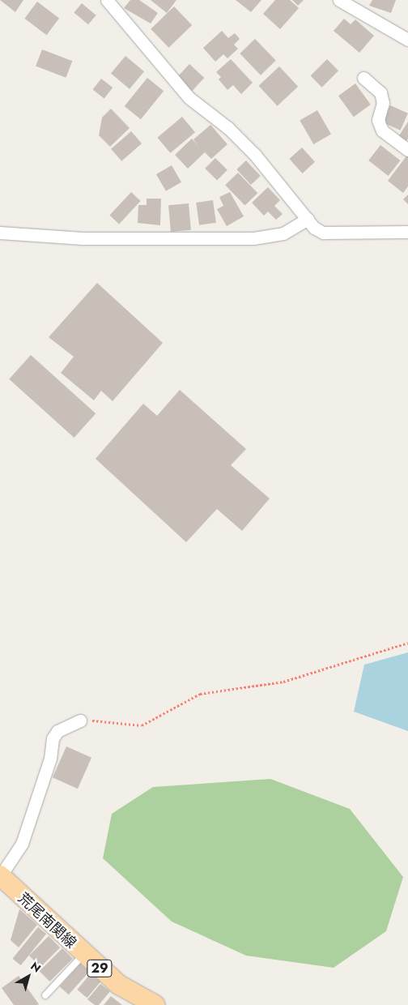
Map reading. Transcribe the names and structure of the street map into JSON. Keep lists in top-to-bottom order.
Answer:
{
  "streets": {
    "main road": ["荒尾南関線", "29"]
  },
  "north": "top right"
}
